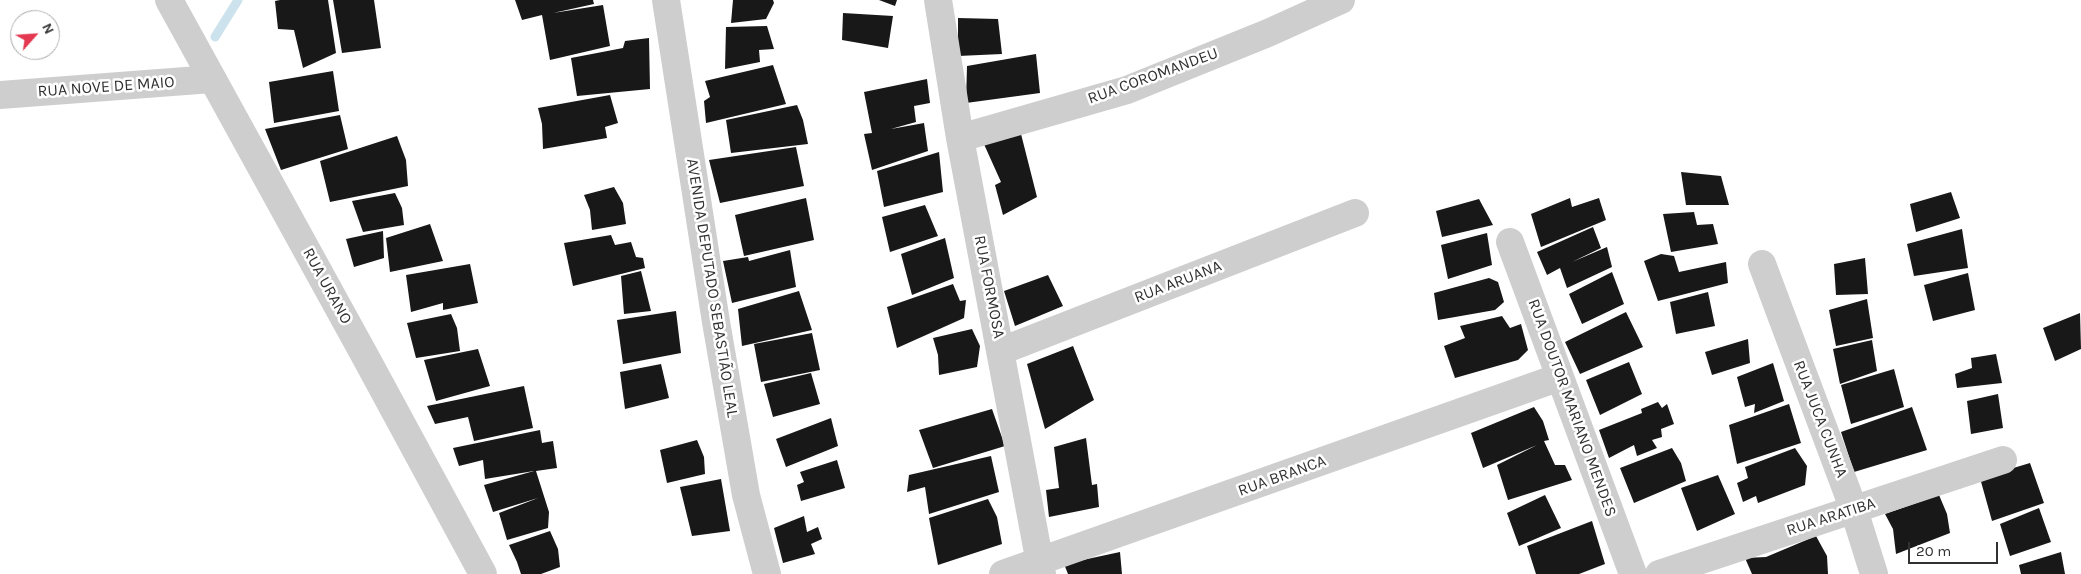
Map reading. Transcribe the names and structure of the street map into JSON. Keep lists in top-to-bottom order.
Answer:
{
  "streets": {
    "street": [
      "RUA COROMANDEU",
      "RUA NOVE DE MAIO",
      "RUA ARUANA",
      "RUA URANO",
      "RUA FORMOSA",
      "AVENIDA DEPUTADO SEBASTIÃO LEAL",
      "RUA DOUTOR MARIANO MENDES",
      "RUA JUCA CUNHA",
      "RUA BRANCA",
      "RUA ARATIBA"
    ]
  },
  "crossings": [
    ["RUA COROMANDEU", "RUA FORMOSA"],
    ["RUA NOVE DE MAIO", "RUA URANO"],
    ["RUA ARUANA", "RUA FORMOSA"],
    ["RUA FORMOSA", "RUA BRANCA"],
    ["RUA DOUTOR MARIANO MENDES", "RUA BRANCA"],
    ["RUA JUCA CUNHA", "RUA ARATIBA"]
  ],
  "scale_bar": "20 m",
  "north": "top right"
}
